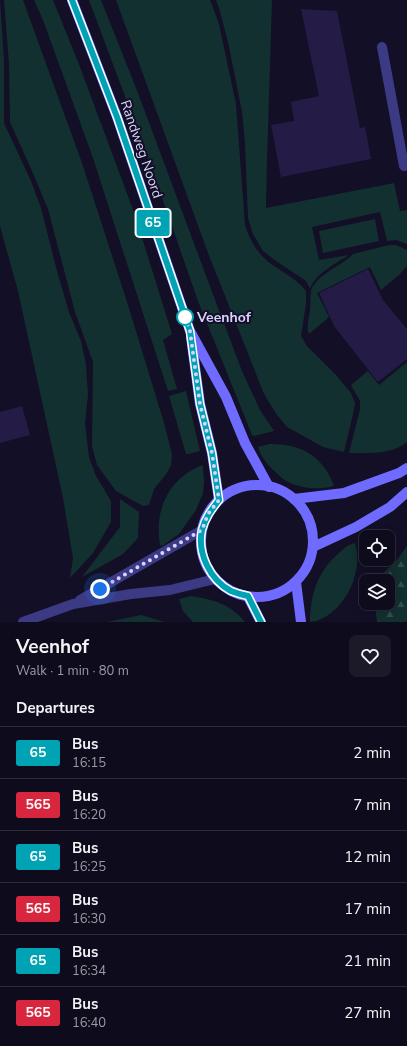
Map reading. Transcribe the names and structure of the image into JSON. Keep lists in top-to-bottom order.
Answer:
{
  "streets": {
    "main road": ["Randweg Noord"]
  },
  "places": ["Veenhof"],
  "lines": ["bus line 65"],
  "page": {
    "on_map": "65",
    "heading": [
      ["Veenhof", "Walk · 1 min · 80 m"],
      "Departures"
    ],
    "list": [
      {
        "mark": "65",
        "name": "Bus",
        "note": "16:15",
        "value": "2 min"
      },
      {
        "mark": "565",
        "name": "Bus",
        "note": "16:20",
        "value": "7 min"
      },
      {
        "mark": "65",
        "name": "Bus",
        "note": "16:25",
        "value": "12 min"
      },
      {
        "mark": "565",
        "name": "Bus",
        "note": "16:30",
        "value": "17 min"
      },
      {
        "mark": "65",
        "name": "Bus",
        "note": "16:34",
        "value": "21 min"
      },
      {
        "mark": "565",
        "name": "Bus",
        "note": "16:40",
        "value": "27 min"
      }
    ]
  }
}
